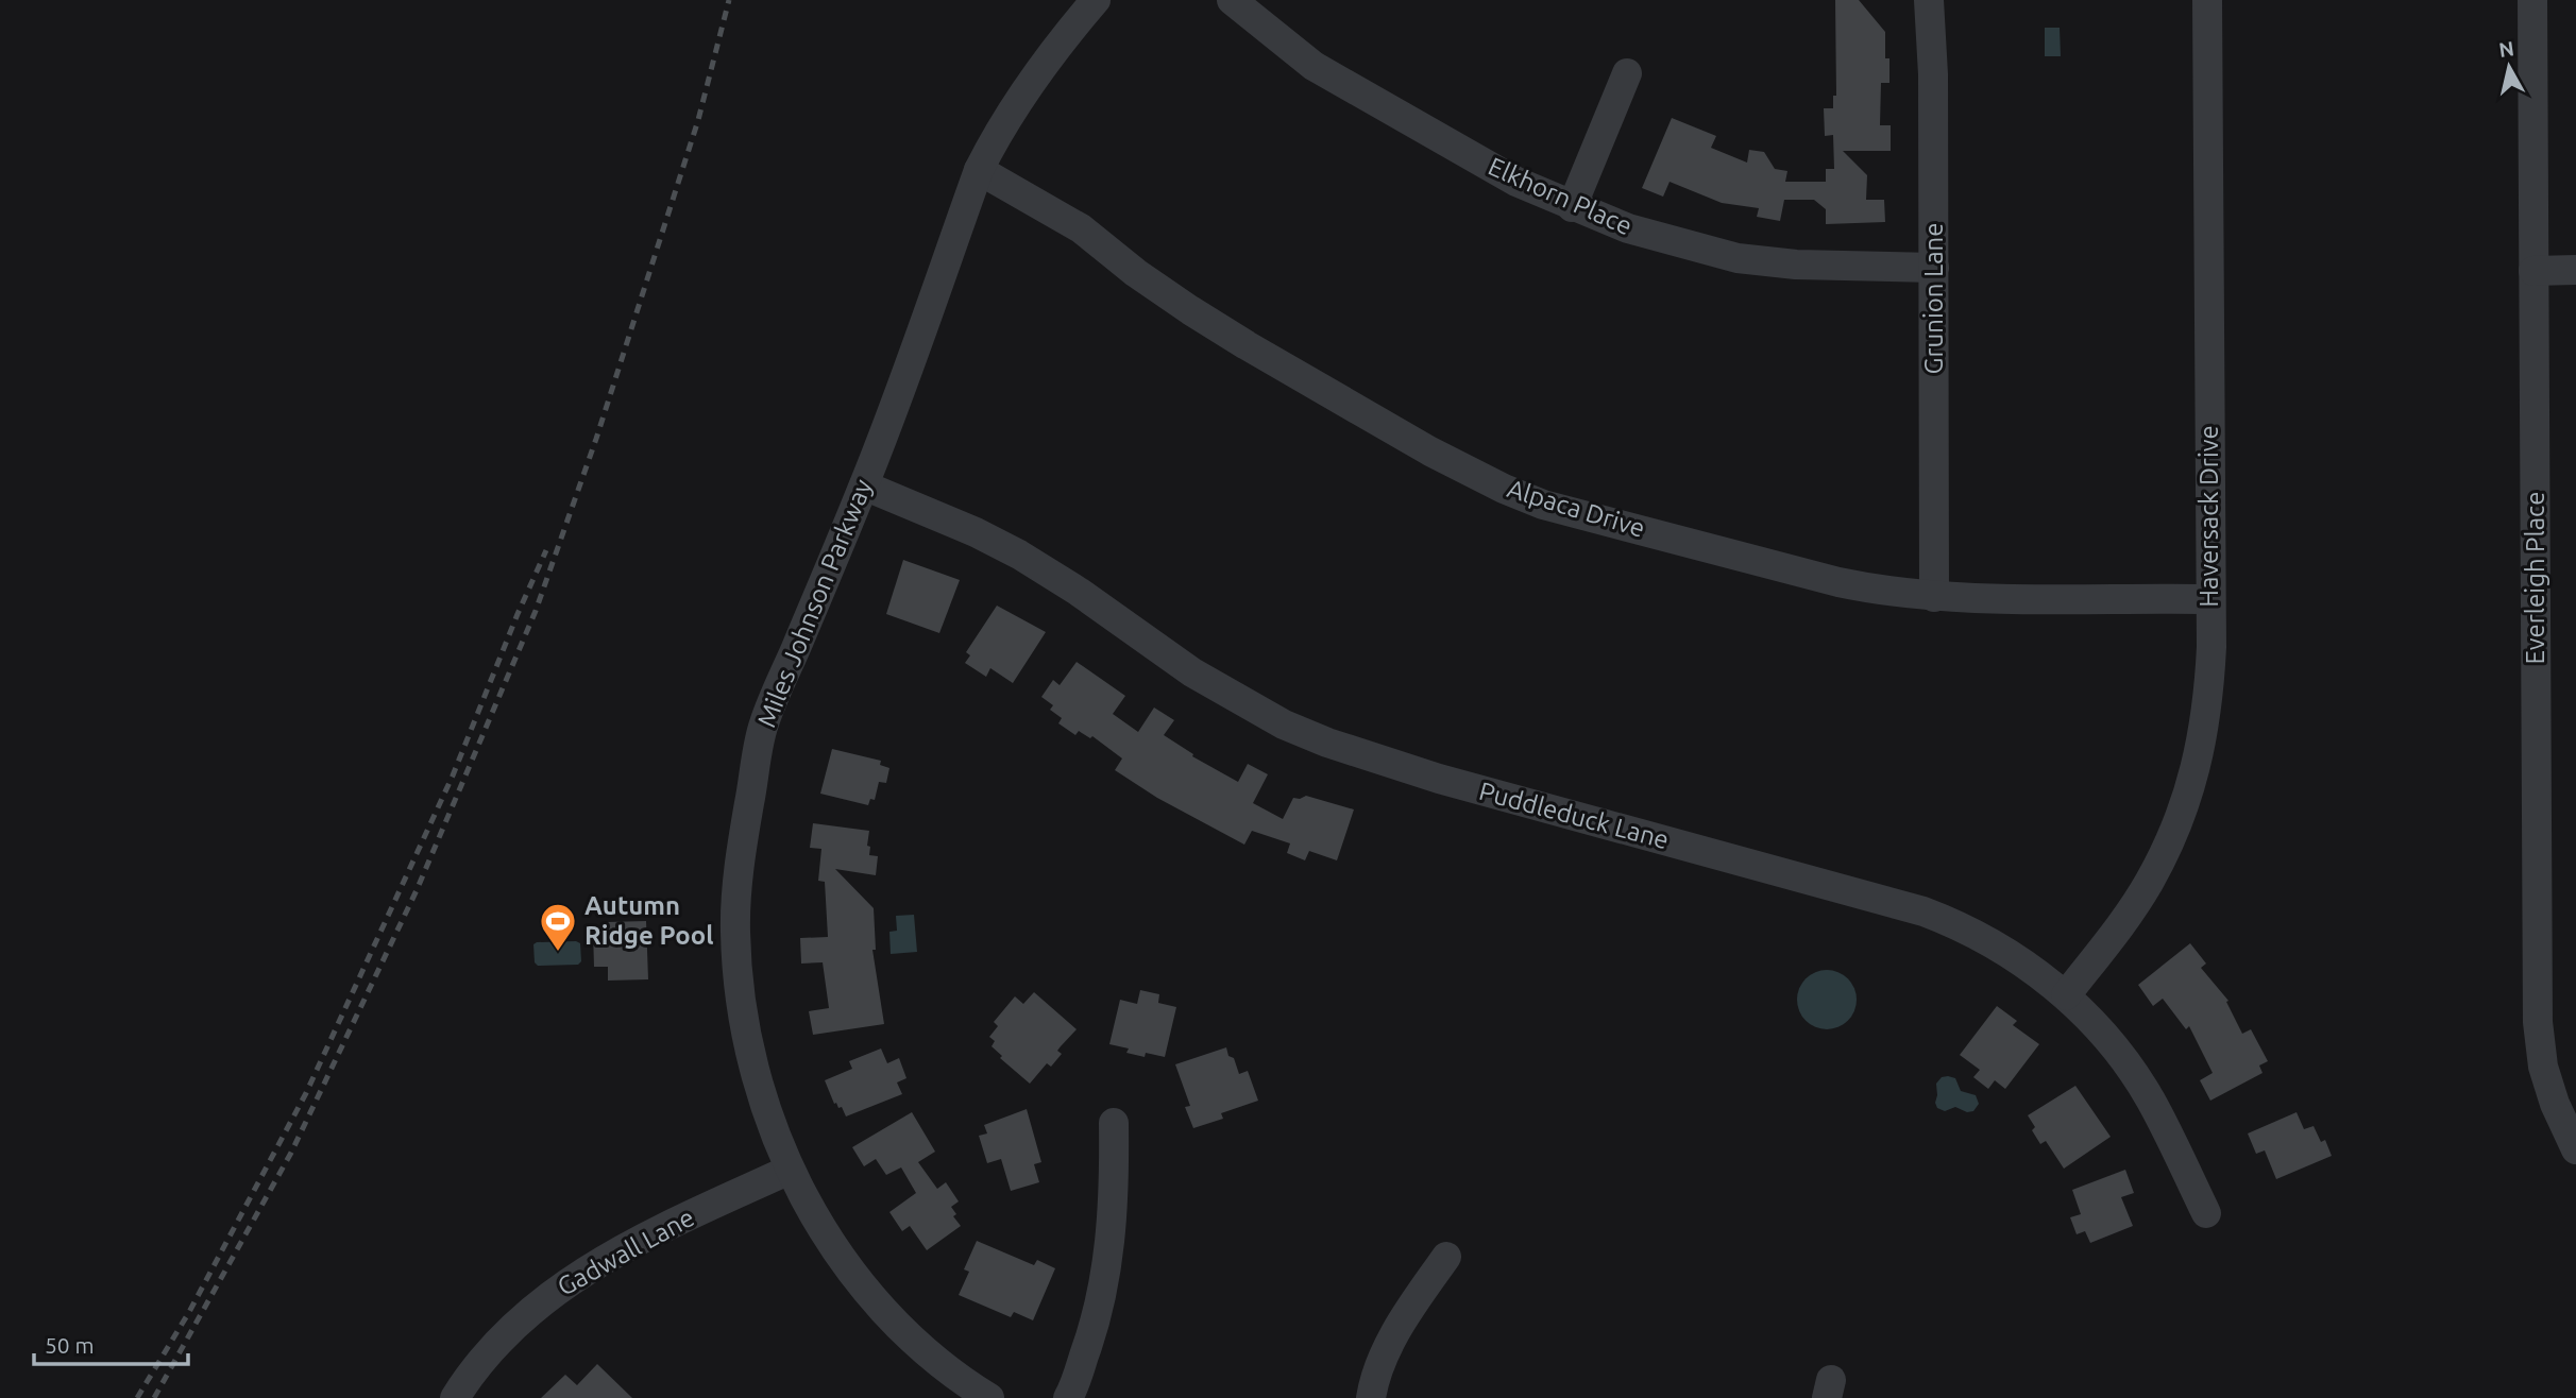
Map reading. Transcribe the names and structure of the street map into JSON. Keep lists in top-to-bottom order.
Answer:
{
  "streets": {
    "street": [
      "Elkhorn Place",
      "Grunion Lane",
      "Alpaca Drive",
      "Haversack Drive",
      "Everleigh Place",
      "Miles Johnson Parkway",
      "Puddleduck Lane",
      "Gadwall Lane"
    ]
  },
  "crossings": [
    ["Elkhorn Place", "Grunion Lane"],
    ["Grunion Lane", "Alpaca Drive"],
    ["Alpaca Drive", "Haversack Drive"],
    ["Alpaca Drive", "Miles Johnson Parkway"],
    ["Haversack Drive", "Puddleduck Lane"],
    ["Miles Johnson Parkway", "Puddleduck Lane"],
    ["Miles Johnson Parkway", "Gadwall Lane"]
  ],
  "places": {
    "sports": ["Autumn Ridge Pool"]
  },
  "scale_bar": "50 m",
  "north": "top"
}
